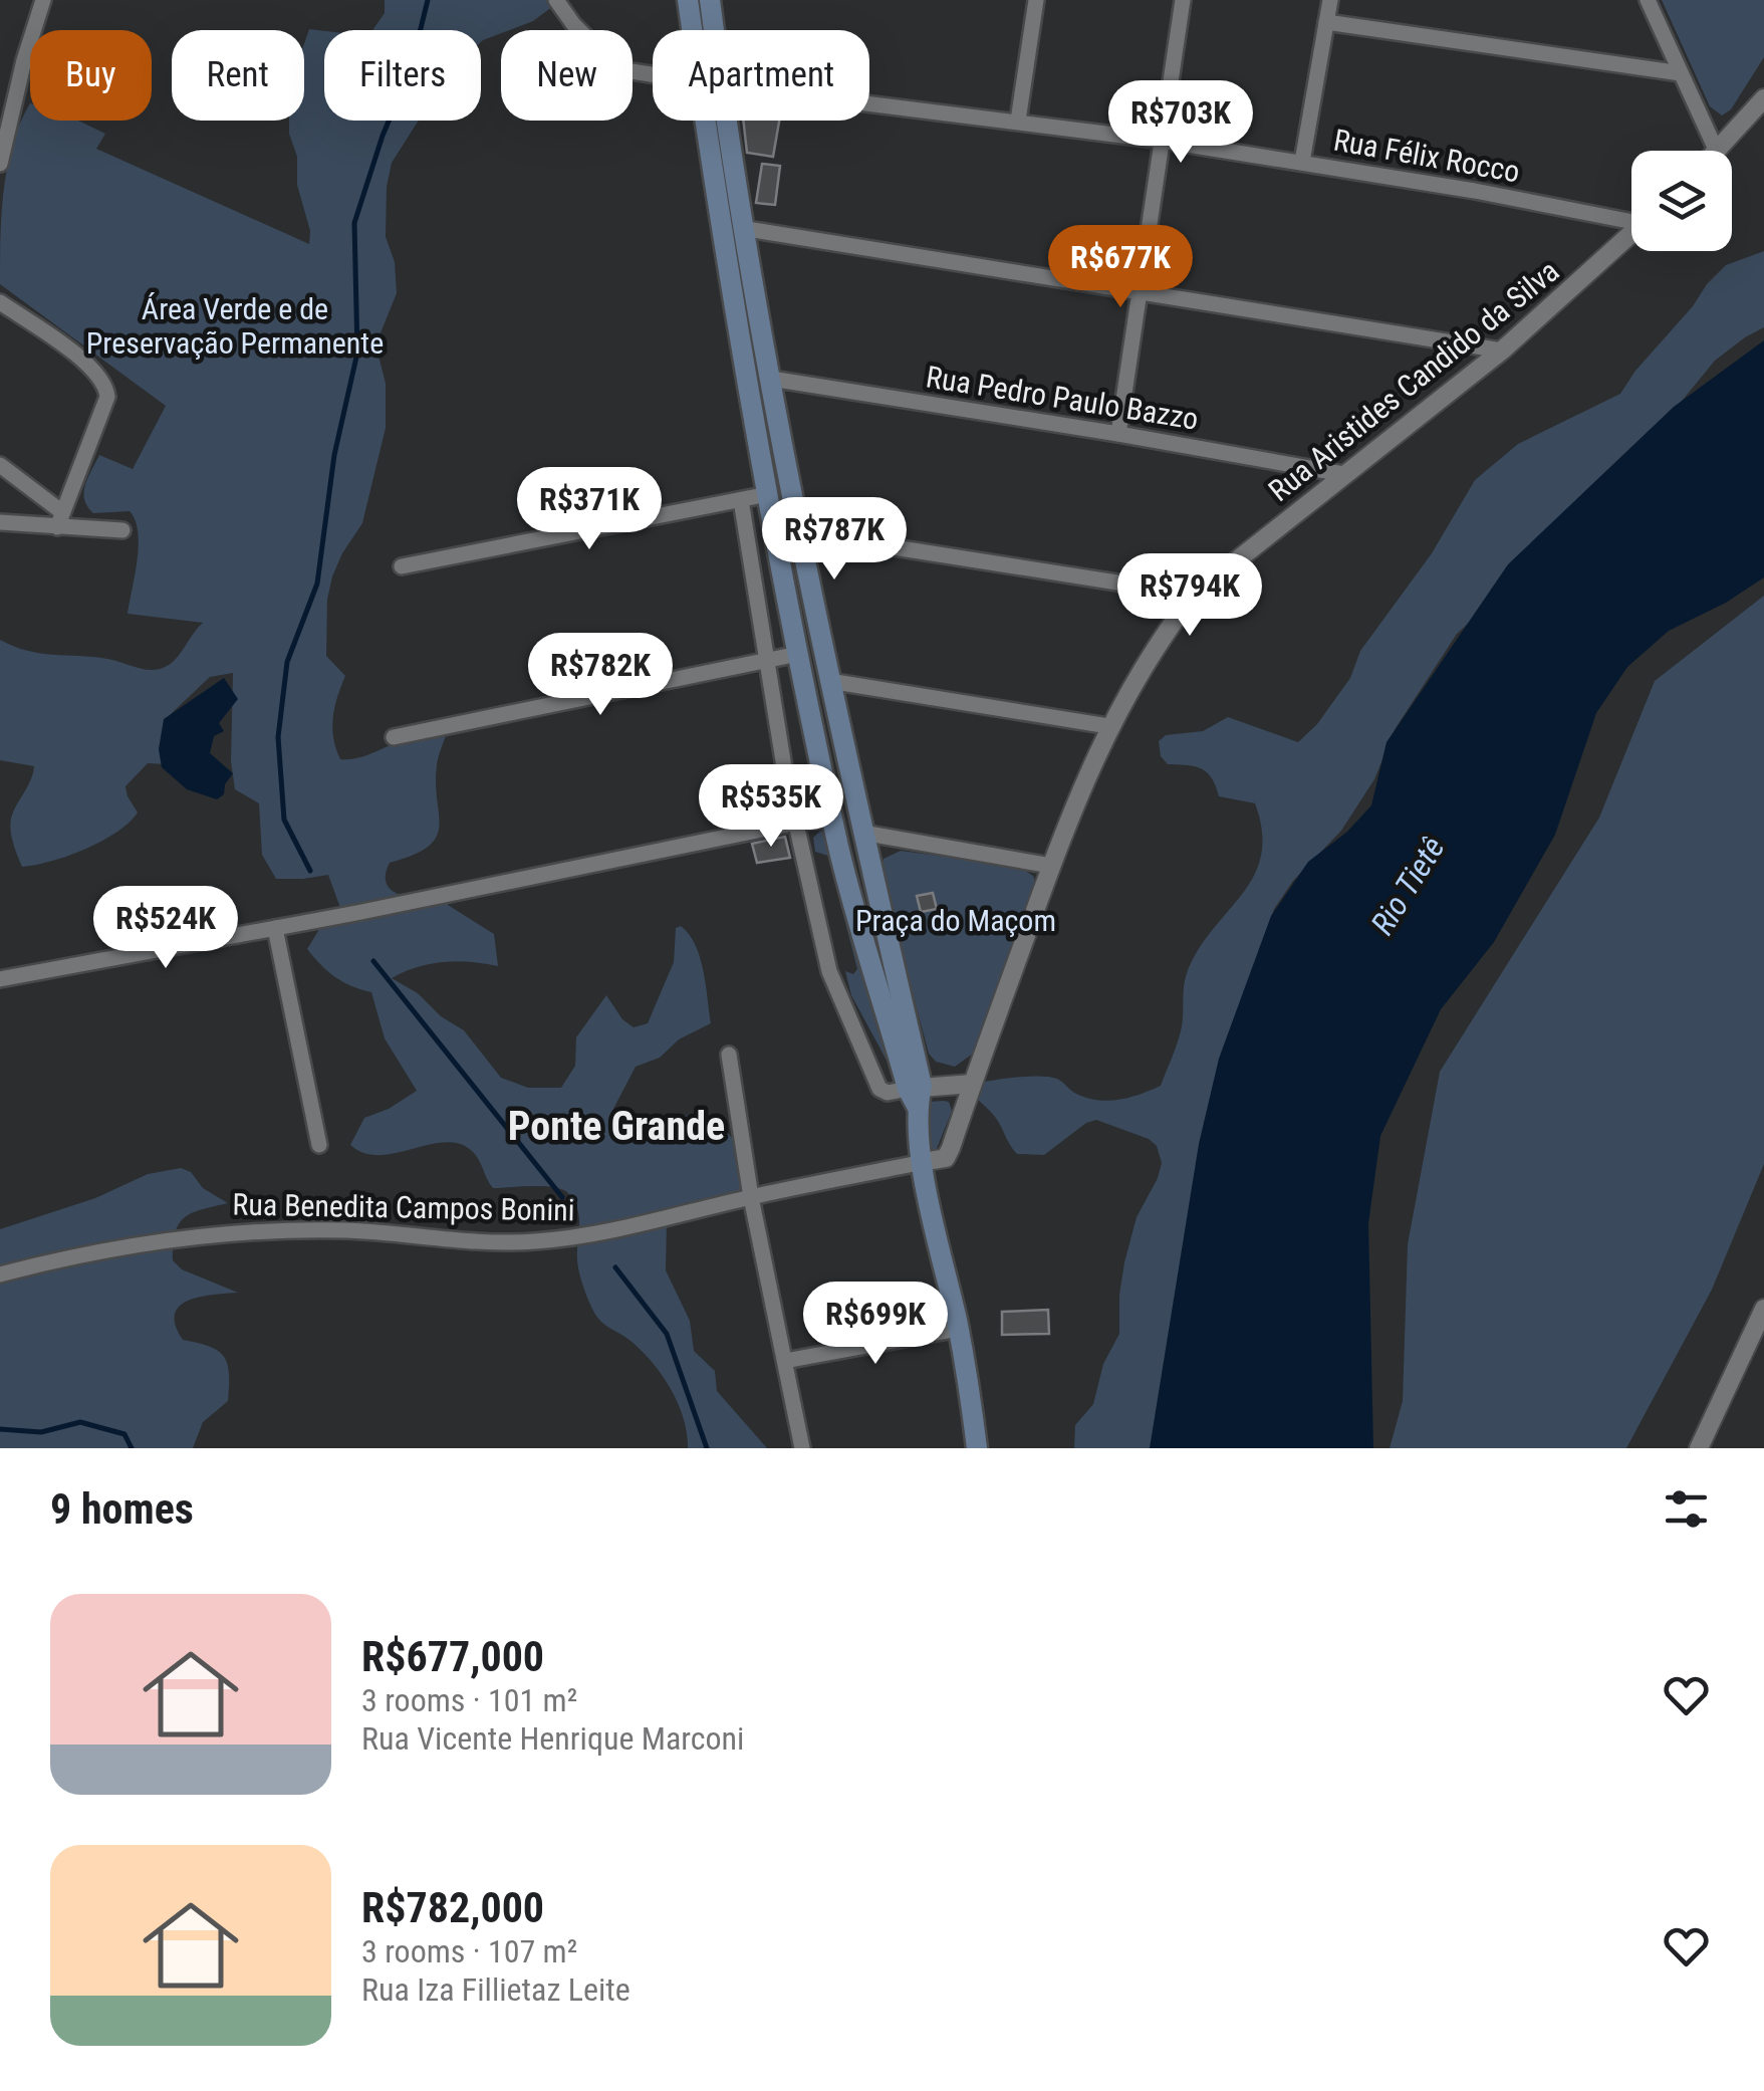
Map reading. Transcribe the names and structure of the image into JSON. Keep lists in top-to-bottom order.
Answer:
{
  "streets": {
    "street": [
      "Rua Félix Rocco",
      "Rua Aristides Candido da Silva",
      "Rua Pedro Paulo Bazzo",
      "Rua Benedita Campos Bonini"
    ]
  },
  "crossings": [
    ["Rua Aristides Candido da Silva", "Rua Pedro Paulo Bazzo"],
    ["Rua Aristides Candido da Silva", "Rua Benedita Campos Bonini"]
  ],
  "districts": ["Ponte Grande"],
  "water": ["Rio Tietê"],
  "parks": ["Área Verde e de Preservação Permanente", "Praça do Maçom"],
  "page": {
    "chip": [
      "Buy",
      "Rent",
      "Filters",
      "New",
      "Apartment"
    ],
    "price": [
      "R$703K",
      "R$677K",
      "R$371K",
      "R$787K",
      "R$794K",
      "R$782K",
      "R$535K",
      "R$524K",
      "R$699K"
    ],
    "heading": "9 homes",
    "list": [
      {
        "name": "R$677,000",
        "note": "3 rooms · 101 m² · Rua Vicente Henrique Marconi"
      },
      {
        "name": "R$782,000",
        "note": "3 rooms · 107 m² · Rua Iza Fillietaz Leite"
      }
    ]
  }
}
